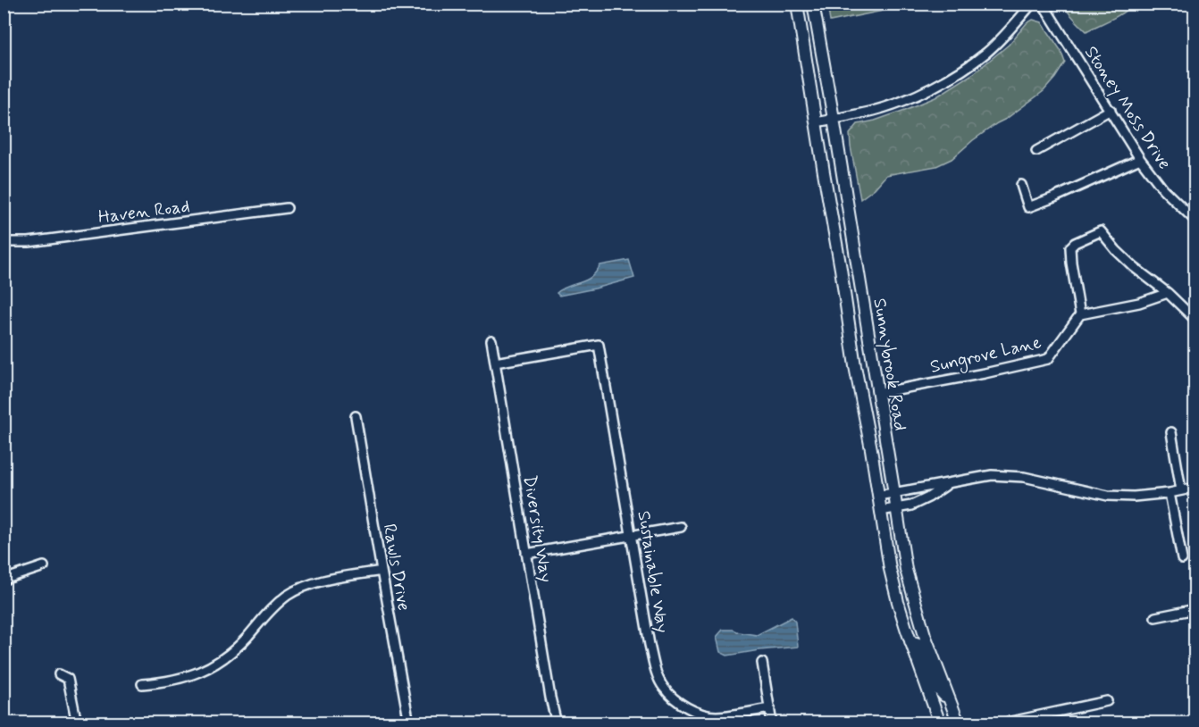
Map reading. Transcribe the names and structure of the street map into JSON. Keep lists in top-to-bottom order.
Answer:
{
  "streets": {
    "main road": ["Sunnybrook Road"],
    "street": [
      "Stoney Moss Drive",
      "Haven Road",
      "Sungrove Lane",
      "Diversity Way",
      "Rawls Drive",
      "Sustainable Way"
    ]
  },
  "crossings": [
    ["Sungrove Lane", "Sunnybrook Road"],
    ["Diversity Way", "Sustainable Way"]
  ]
}
